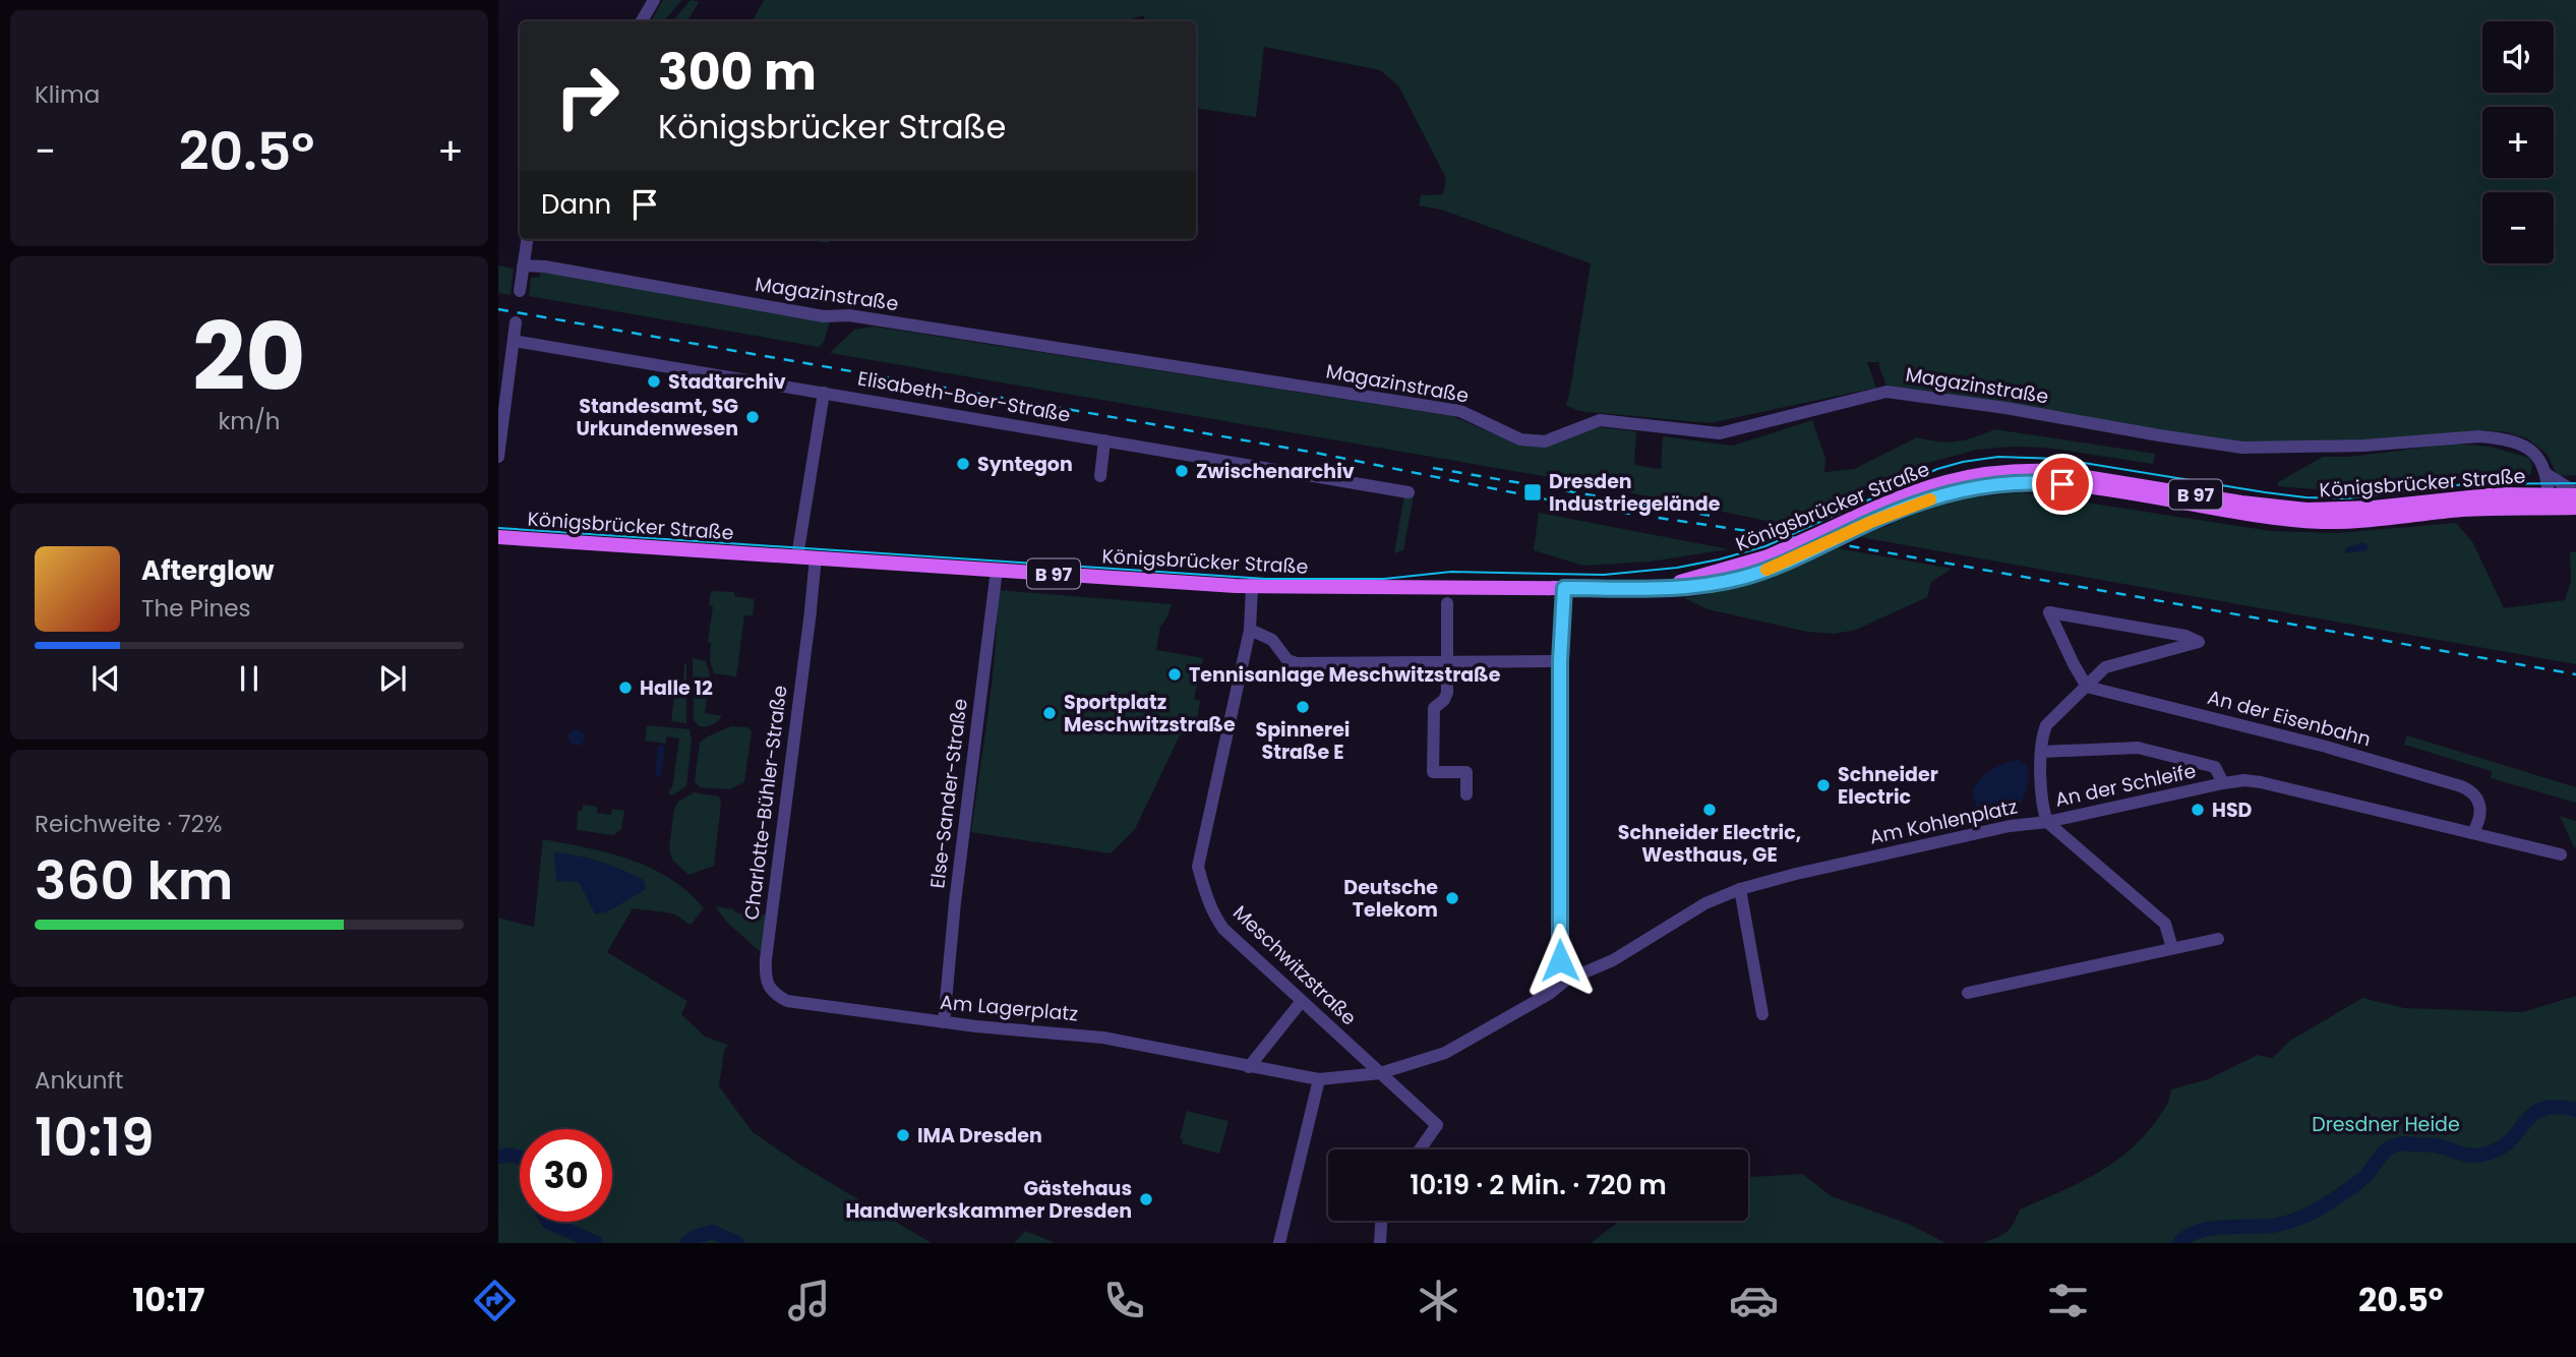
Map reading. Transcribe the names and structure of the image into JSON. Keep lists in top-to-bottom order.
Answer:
{
  "streets": {
    "main road": ["Königsbrücker Straße", "B 97"],
    "street": [
      "Magazinstraße",
      "Elisabeth-Boer-Straße",
      "An der Eisenbahn",
      "An der Schleife",
      "Else-Sander-Straße",
      "Charlotte-Bühler-Straße",
      "Am Kohlenplatz",
      "Meschwitzstraße",
      "Am Lagerplatz"
    ]
  },
  "crossings": [
    ["Magazinstraße", "Königsbrücker Straße"],
    ["Königsbrücker Straße", "Else-Sander-Straße"],
    ["Königsbrücker Straße", "Charlotte-Bühler-Straße"],
    ["Königsbrücker Straße", "Meschwitzstraße"],
    ["An der Eisenbahn", "An der Schleife"],
    ["An der Eisenbahn", "Am Kohlenplatz"],
    ["An der Schleife", "Am Kohlenplatz"],
    ["Else-Sander-Straße", "Am Lagerplatz"],
    ["Charlotte-Bühler-Straße", "Am Lagerplatz"],
    ["Am Kohlenplatz", "Meschwitzstraße"],
    ["Am Kohlenplatz", "Am Lagerplatz"],
    ["Meschwitzstraße", "Am Lagerplatz"]
  ],
  "parks": ["Dresdner Heide"],
  "places": {
    "other": [
      "Stadtarchiv",
      "Standesamt, SG Urkundenwesen",
      "Syntegon",
      "Zwischenarchiv",
      "Tennisanlage Meschwitzstraße",
      "Halle 12",
      "Spinnerei Straße E",
      "Sportplatz Meschwitzstraße",
      "Schneider Electric",
      "Schneider Electric, Westhaus, GE",
      "HSD",
      "Deutsche Telekom",
      "IMA Dresden",
      "Gästehaus Handwerkskammer Dresden"
    ],
    "transit": ["Dresden Industriegelände"]
  },
  "page": {
    "tile": [
      "Klima",
      ["20", "km/h"],
      ["Reichweite · 72%", "360 km"],
      ["Ankunft", "10:19"]
    ],
    "map_buttons": ["+", "−"],
    "turn": ["300 m", "Königsbrücker Straße"],
    "heat": ["−", "20.5°", "+"],
    "then": "Dann",
    "song": ["Afterglow", "The Pines"],
    "limit": "30",
    "trip": "10:19 · 2 Min. · 720 m",
    "tabs": ["10:17", "20.5°"]
  }
}
